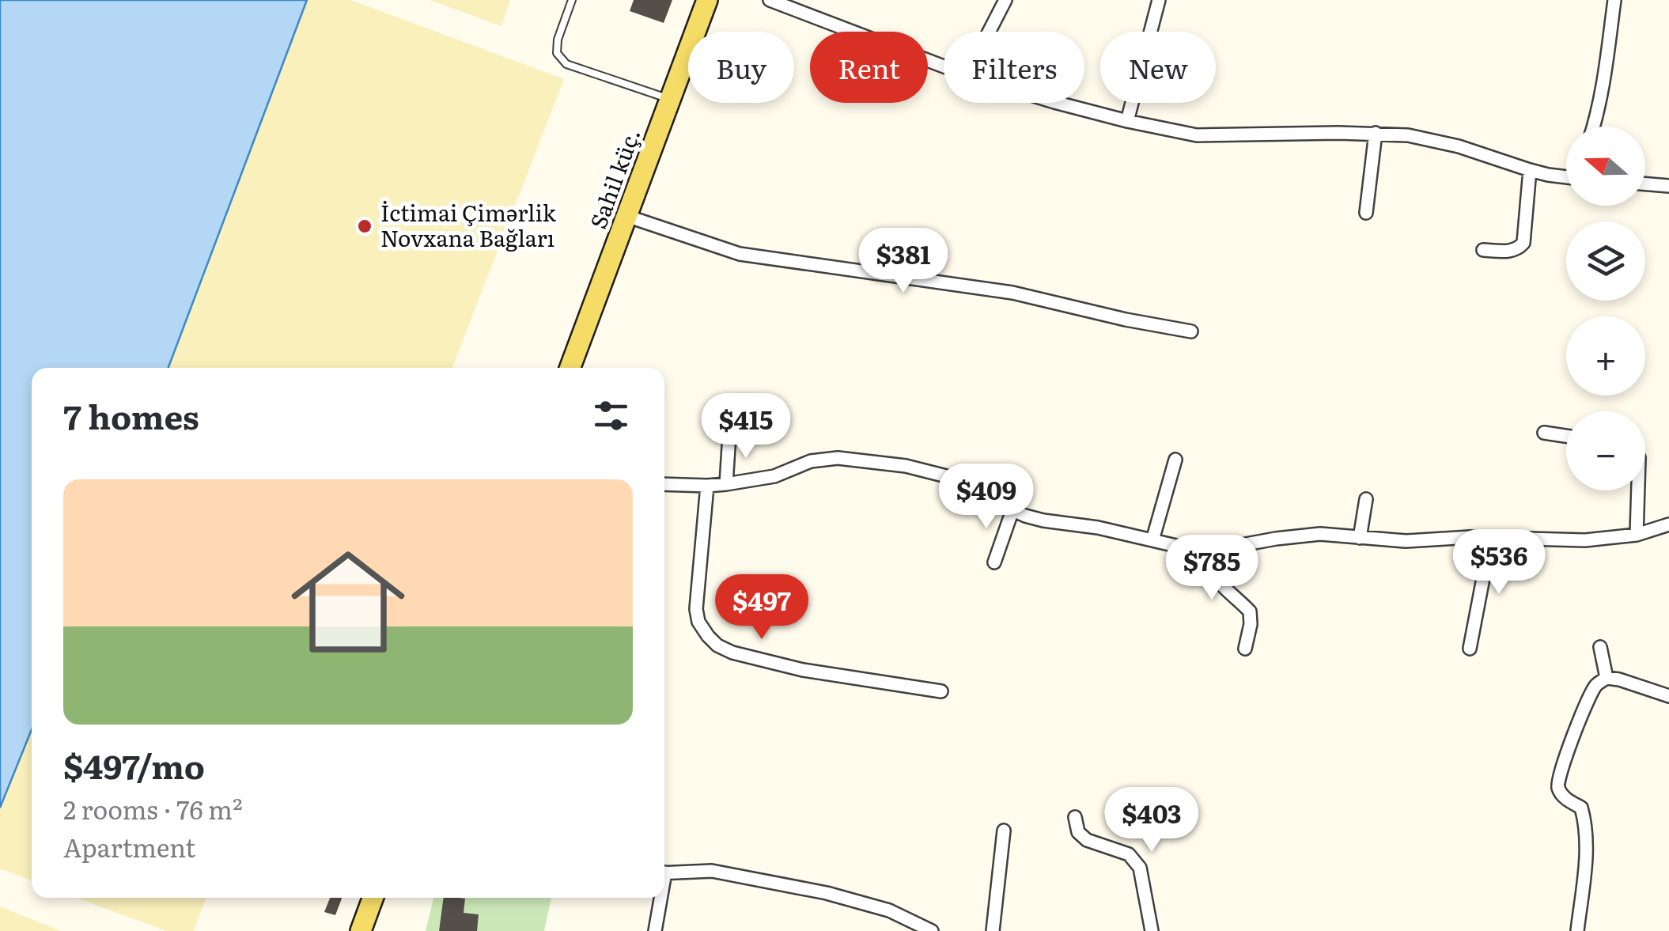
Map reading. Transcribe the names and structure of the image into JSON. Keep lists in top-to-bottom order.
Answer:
{
  "streets": {
    "main road": ["Sahil küç."]
  },
  "places": ["İctimai Çimərlik Novxana Bağları"],
  "north": "left",
  "page": {
    "chip": [
      "Buy",
      "Rent",
      "Filters",
      "New"
    ],
    "map_buttons": ["+", "−"],
    "price": [
      "$381",
      "$415",
      "$409",
      "$536",
      "$785",
      "$497",
      "$403"
    ],
    "heading": "7 homes",
    "list": [
      {
        "name": "$497/mo",
        "note": "2 rooms · 76 m² · Apartment"
      }
    ]
  }
}
